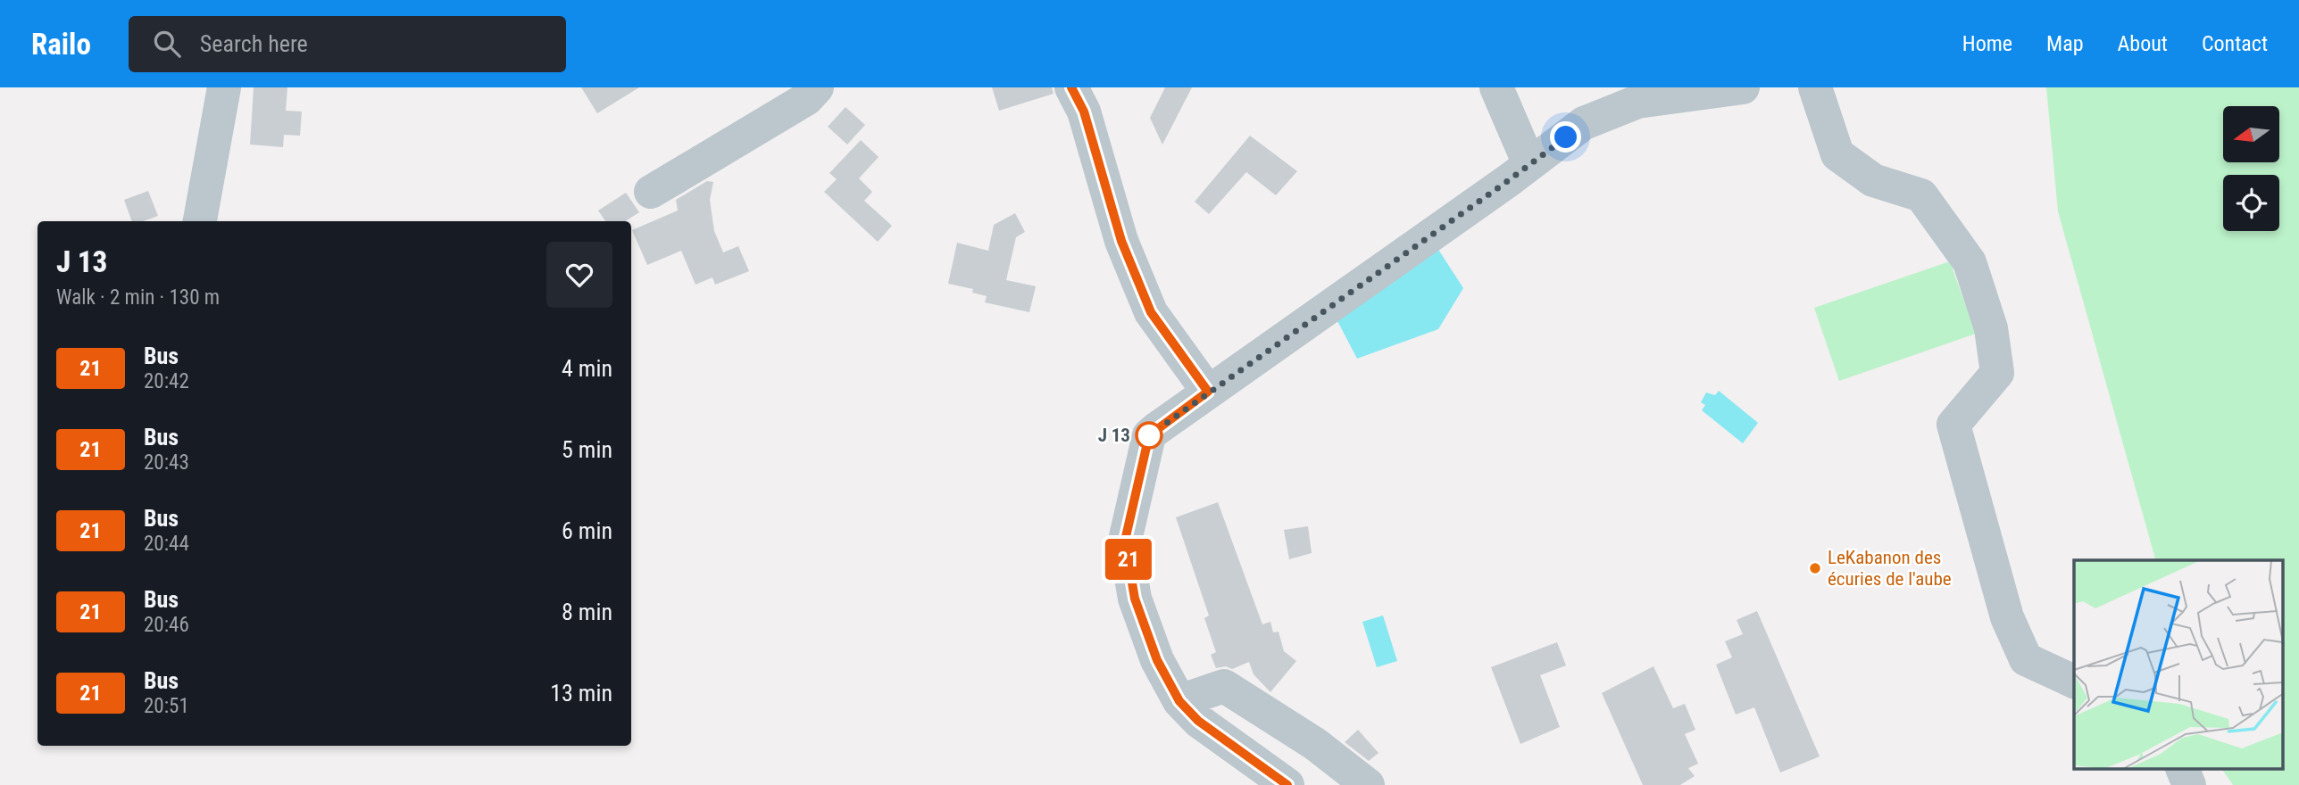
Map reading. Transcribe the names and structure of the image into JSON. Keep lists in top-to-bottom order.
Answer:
{
  "places": ["J 13", "LeKabanon des écuries de l'aube"],
  "lines": ["bus line 21"],
  "north": "left",
  "page": {
    "header": "Railo",
    "search": "Search here",
    "nav": [
      "Home",
      "Map",
      "About",
      "Contact"
    ],
    "on_map": "21",
    "heading": ["J 13", "Walk · 2 min · 130 m"],
    "list": [
      {
        "mark": "21",
        "name": "Bus",
        "note": "20:42",
        "value": "4 min"
      },
      {
        "mark": "21",
        "name": "Bus",
        "note": "20:43",
        "value": "5 min"
      },
      {
        "mark": "21",
        "name": "Bus",
        "note": "20:44",
        "value": "6 min"
      },
      {
        "mark": "21",
        "name": "Bus",
        "note": "20:46",
        "value": "8 min"
      },
      {
        "mark": "21",
        "name": "Bus",
        "note": "20:51",
        "value": "13 min"
      }
    ]
  }
}
